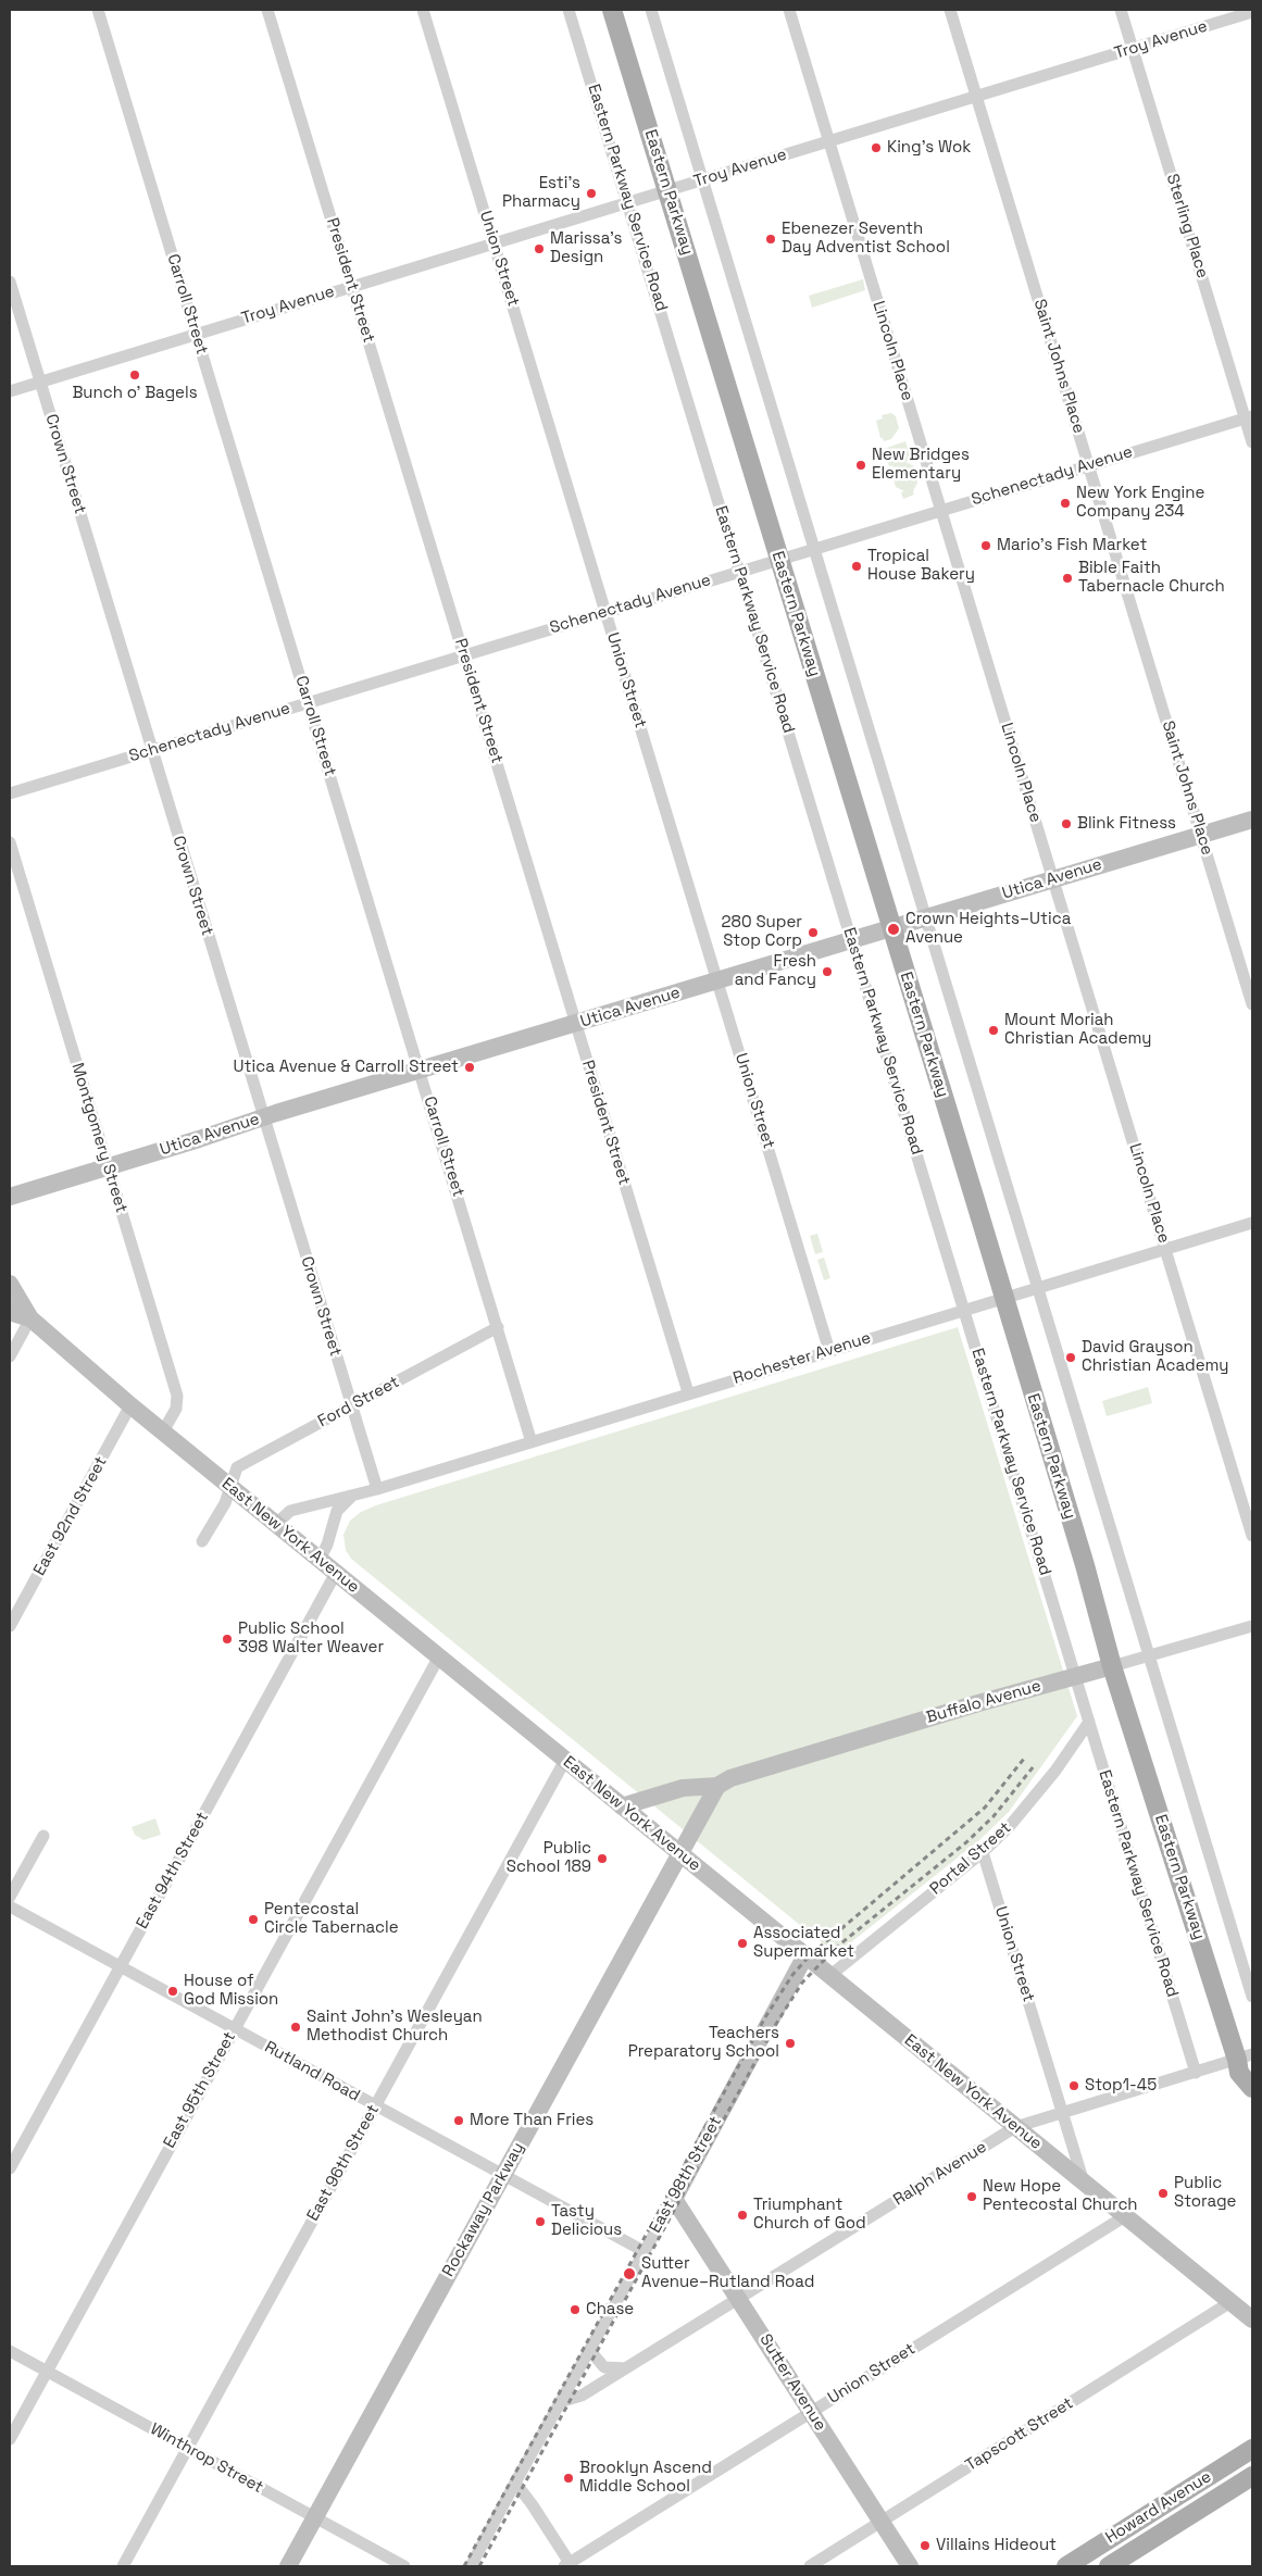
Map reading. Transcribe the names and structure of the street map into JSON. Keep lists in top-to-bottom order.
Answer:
{
  "streets": {
    "main road": [
      "Eastern Parkway",
      "Utica Avenue",
      "East New York Avenue",
      "Buffalo Avenue",
      "East 98th Street",
      "Rockaway Parkway",
      "Sutter Avenue",
      "Howard Avenue"
    ],
    "street": [
      "Troy Avenue",
      "Eastern Parkway Service Road",
      "Sterling Place",
      "Union Street",
      "President Street",
      "Carroll Street",
      "Lincoln Place",
      "Saint Johns Place",
      "Crown Street",
      "Schenectady Avenue",
      "Montgomery Street",
      "Rochester Avenue",
      "Ford Street",
      "East 92nd Street",
      "Portal Street",
      "East 94th Street",
      "Rutland Road",
      "East 95th Street",
      "East 96th Street",
      "Ralph Avenue",
      "Tapscott Street",
      "Winthrop Street"
    ]
  },
  "crossings": [
    ["Troy Avenue", "Eastern Parkway"],
    ["Troy Avenue", "Eastern Parkway Service Road"],
    ["Troy Avenue", "Sterling Place"],
    ["Troy Avenue", "Union Street"],
    ["Troy Avenue", "President Street"],
    ["Troy Avenue", "Carroll Street"],
    ["Troy Avenue", "Lincoln Place"],
    ["Troy Avenue", "Saint Johns Place"],
    ["Troy Avenue", "Crown Street"],
    ["Eastern Parkway", "Schenectady Avenue"],
    ["Eastern Parkway", "Utica Avenue"],
    ["Eastern Parkway", "Rochester Avenue"],
    ["Eastern Parkway", "Buffalo Avenue"],
    ["Eastern Parkway", "Ralph Avenue"],
    ["Eastern Parkway Service Road", "Schenectady Avenue"],
    ["Eastern Parkway Service Road", "Utica Avenue"],
    ["Eastern Parkway Service Road", "Rochester Avenue"],
    ["Eastern Parkway Service Road", "Buffalo Avenue"],
    ["Eastern Parkway Service Road", "Portal Street"],
    ["Eastern Parkway Service Road", "Ralph Avenue"],
    ["Sterling Place", "Schenectady Avenue"],
    ["Union Street", "Schenectady Avenue"],
    ["Union Street", "Utica Avenue"],
    ["Union Street", "Rochester Avenue"],
    ["Union Street", "East New York Avenue"],
    ["Union Street", "Portal Street"],
    ["Union Street", "Ralph Avenue"],
    ["Union Street", "Sutter Avenue"],
    ["President Street", "Schenectady Avenue"],
    ["President Street", "Utica Avenue"],
    ["President Street", "Rochester Avenue"],
    ["Carroll Street", "Schenectady Avenue"],
    ["Carroll Street", "Utica Avenue"],
    ["Carroll Street", "Rochester Avenue"],
    ["Carroll Street", "Ford Street"],
    ["Lincoln Place", "Schenectady Avenue"],
    ["Lincoln Place", "Utica Avenue"],
    ["Lincoln Place", "Rochester Avenue"],
    ["Saint Johns Place", "Schenectady Avenue"],
    ["Saint Johns Place", "Utica Avenue"],
    ["Crown Street", "Schenectady Avenue"],
    ["Crown Street", "Utica Avenue"],
    ["Crown Street", "Rochester Avenue"],
    ["Crown Street", "Ford Street"],
    ["Utica Avenue", "Montgomery Street"],
    ["Montgomery Street", "East New York Avenue"],
    ["Rochester Avenue", "East New York Avenue"],
    ["Ford Street", "East New York Avenue"],
    ["East 92nd Street", "East New York Avenue"],
    ["East New York Avenue", "Buffalo Avenue"],
    ["East New York Avenue", "Portal Street"],
    ["East New York Avenue", "East 94th Street"],
    ["East New York Avenue", "East 95th Street"],
    ["East New York Avenue", "East 96th Street"],
    ["East New York Avenue", "Ralph Avenue"],
    ["East New York Avenue", "East 98th Street"],
    ["East New York Avenue", "Rockaway Parkway"],
    ["East New York Avenue", "Tapscott Street"],
    ["East 94th Street", "Rutland Road"],
    ["Rutland Road", "East 95th Street"],
    ["Rutland Road", "East 96th Street"],
    ["Rutland Road", "East 98th Street"],
    ["Rutland Road", "Rockaway Parkway"],
    ["East 95th Street", "Winthrop Street"],
    ["East 96th Street", "Winthrop Street"],
    ["Ralph Avenue", "East 98th Street"],
    ["Ralph Avenue", "Sutter Avenue"],
    ["East 98th Street", "Sutter Avenue"],
    ["Rockaway Parkway", "Winthrop Street"],
    ["Sutter Avenue", "Tapscott Street"]
  ],
  "places": [
    "King's Wok",
    "Esti's Pharmacy",
    "Ebenezer Seventh Day Adventist School",
    "Marissa's Design",
    "Bunch o' Bagels",
    "New Bridges Elementary",
    "New York Engine Company 234",
    "Mario's Fish Market",
    "Tropical House Bakery",
    "Bible Faith Tabernacle Church",
    "Blink Fitness",
    "Crown Heights–Utica Avenue",
    "280 Super Stop Corp",
    "Fresh and Fancy",
    "Mount Moriah Christian Academy",
    "Utica Avenue & Carroll Street",
    "David Grayson Christian Academy",
    "Public School 398 Walter Weaver",
    "Public School 189",
    "Pentecostal Circle Tabernacle",
    "Associated Supermarket",
    "House of God Mission",
    "Saint John's Wesleyan Methodist Church",
    "Teachers Preparatory School",
    "Stop1-45",
    "More Than Fries",
    "Public Storage",
    "New Hope Pentecostal Church",
    "Triumphant Church of God",
    "Tasty Delicious",
    "Sutter Avenue–Rutland Road",
    "Chase",
    "Brooklyn Ascend Middle School",
    "Villains Hideout"
  ]
}
